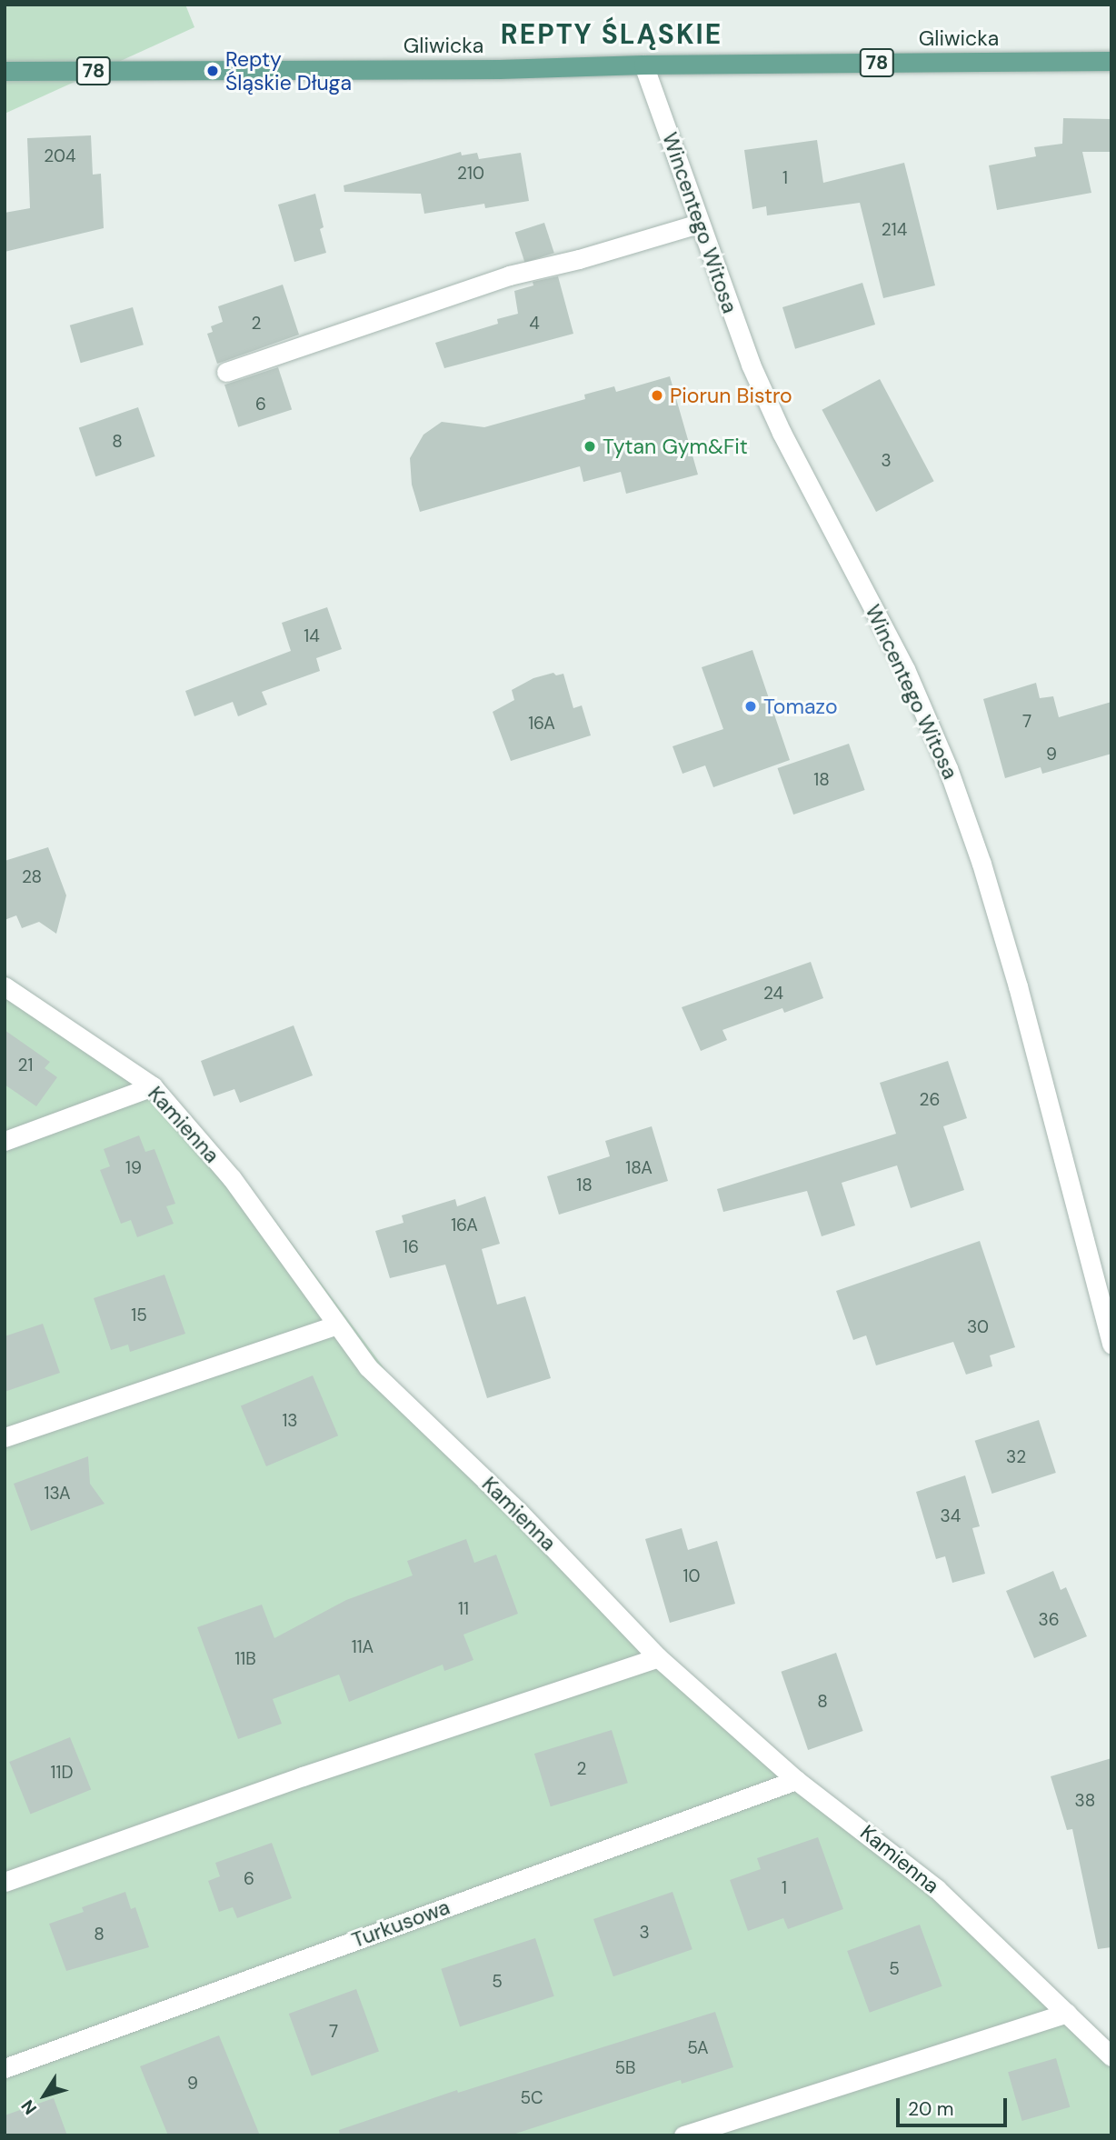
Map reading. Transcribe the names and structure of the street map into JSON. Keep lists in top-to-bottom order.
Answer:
{
  "streets": {
    "main road": ["Gliwicka", "78"],
    "street": ["Wincentego Witosa", "Kamienna", "Turkusowa"]
  },
  "crossings": [
    ["Gliwicka", "Wincentego Witosa"],
    ["Kamienna", "Turkusowa"]
  ],
  "districts": ["REPTY ŚLĄSKIE"],
  "places": [
    "Repty Śląskie Długa",
    "Piorun Bistro",
    "Tytan Gym&Fit",
    "Tomazo"
  ],
  "house_numbers": [
    "204",
    "210",
    "1",
    "214",
    "2",
    "4",
    "6",
    "8",
    "3",
    "14",
    "7",
    "16A",
    "9",
    "18",
    "28",
    "24",
    "21",
    "26",
    "19",
    "18A",
    "18",
    "16A",
    "16",
    "15",
    "30",
    "13",
    "32",
    "13A",
    "34",
    "10",
    "11",
    "36",
    "11A",
    "11B",
    "8",
    "2",
    "11D",
    "38",
    "6",
    "1",
    "3",
    "8",
    "5",
    "5",
    "7",
    "5A",
    "5B",
    "9",
    "5C"
  ],
  "scale_bar": "20 m",
  "north": "bottom left"
}
